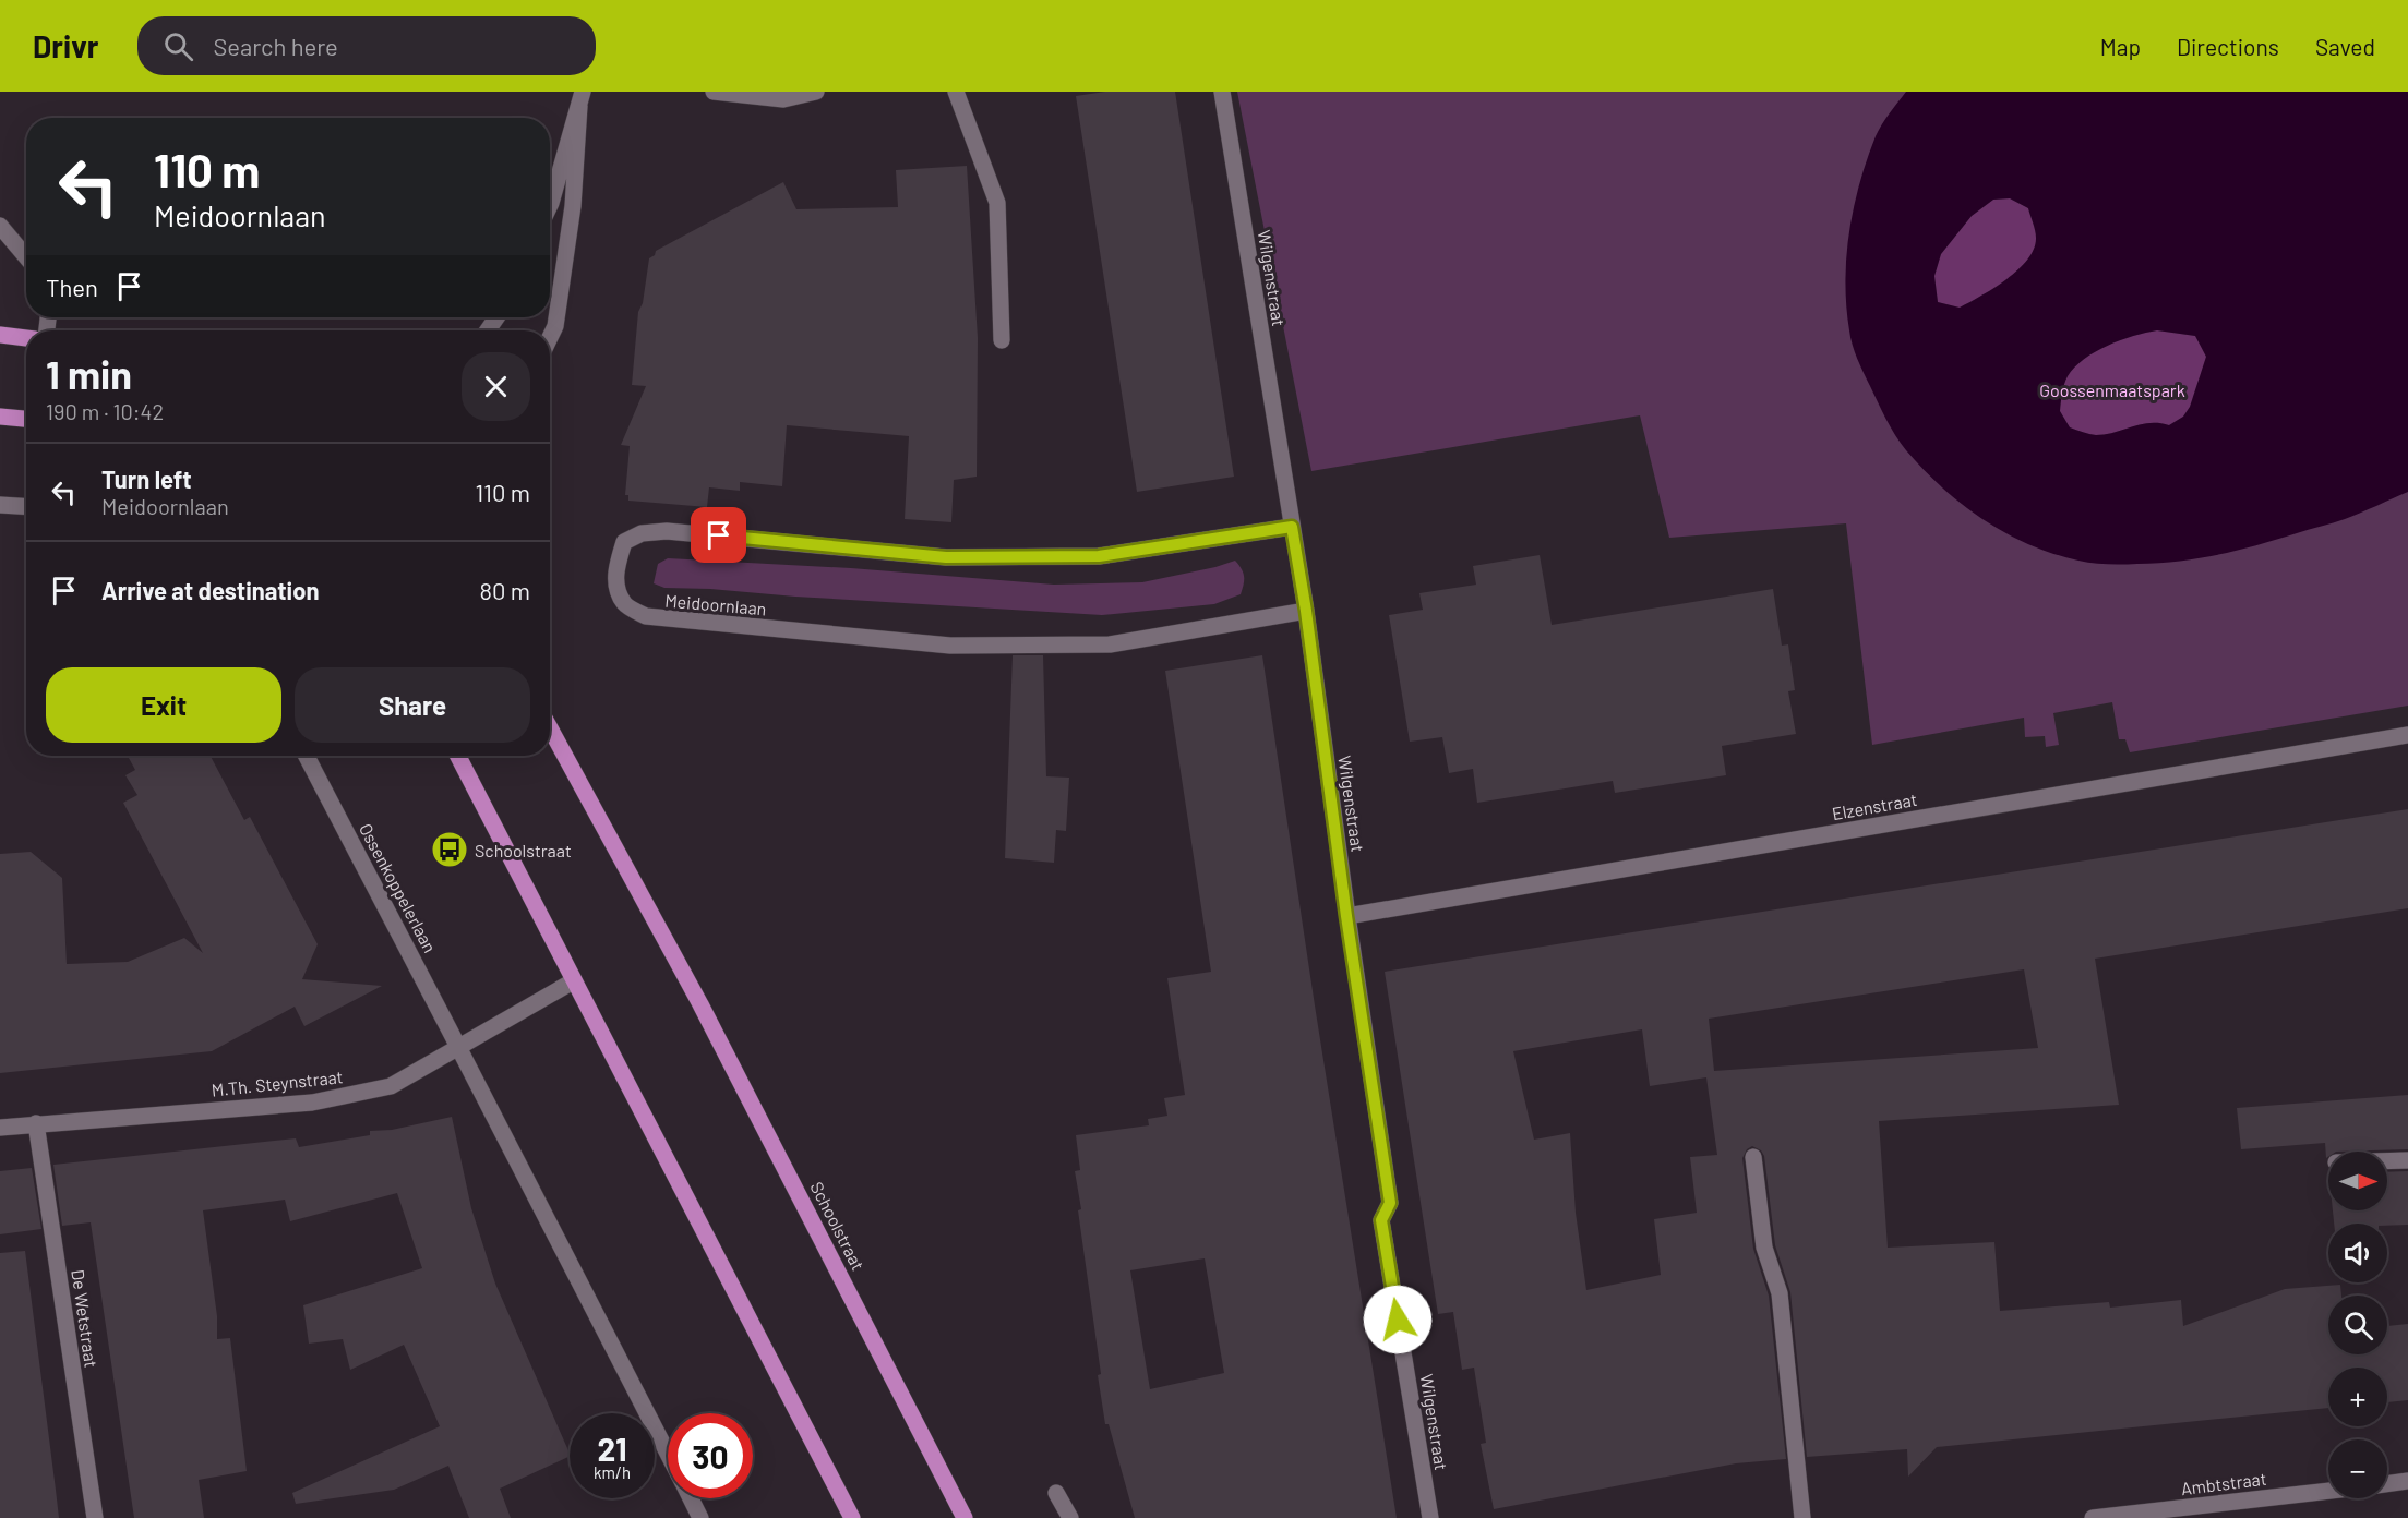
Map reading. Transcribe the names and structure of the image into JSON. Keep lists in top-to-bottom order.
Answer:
{
  "streets": {
    "main road": ["Schoolstraat"],
    "street": [
      "Wilgenstraat",
      "Meidoornlaan",
      "Elzenstraat",
      "Ossenkoppelerlaan",
      "M.Th. Steynstraat",
      "De Wetstraat",
      "Ambtstraat"
    ]
  },
  "crossings": [
    ["Wilgenstraat", "Meidoornlaan"],
    ["Wilgenstraat", "Elzenstraat"],
    ["Ossenkoppelerlaan", "M.Th. Steynstraat"],
    ["M.Th. Steynstraat", "De Wetstraat"]
  ],
  "parks": ["Goossenmaatspark"],
  "places": {
    "bus stop": ["Schoolstraat"]
  },
  "north": "right",
  "page": {
    "header": "Drivr",
    "search": "Search here",
    "nav": ["Map", "Directions", "Saved"],
    "turn": ["110 m", "Meidoornlaan"],
    "then": "Then",
    "heading": ["1 min", "190 m · 10:42"],
    "list": [
      {
        "name": "Turn left",
        "note": "Meidoornlaan",
        "value": "110 m"
      },
      {
        "name": "Arrive at destination",
        "value": "80 m"
      }
    ],
    "buttons": ["Exit", "Share"],
    "map_buttons": ["+", "−"],
    "speed": "21 km/h",
    "limit": "30"
  }
}
